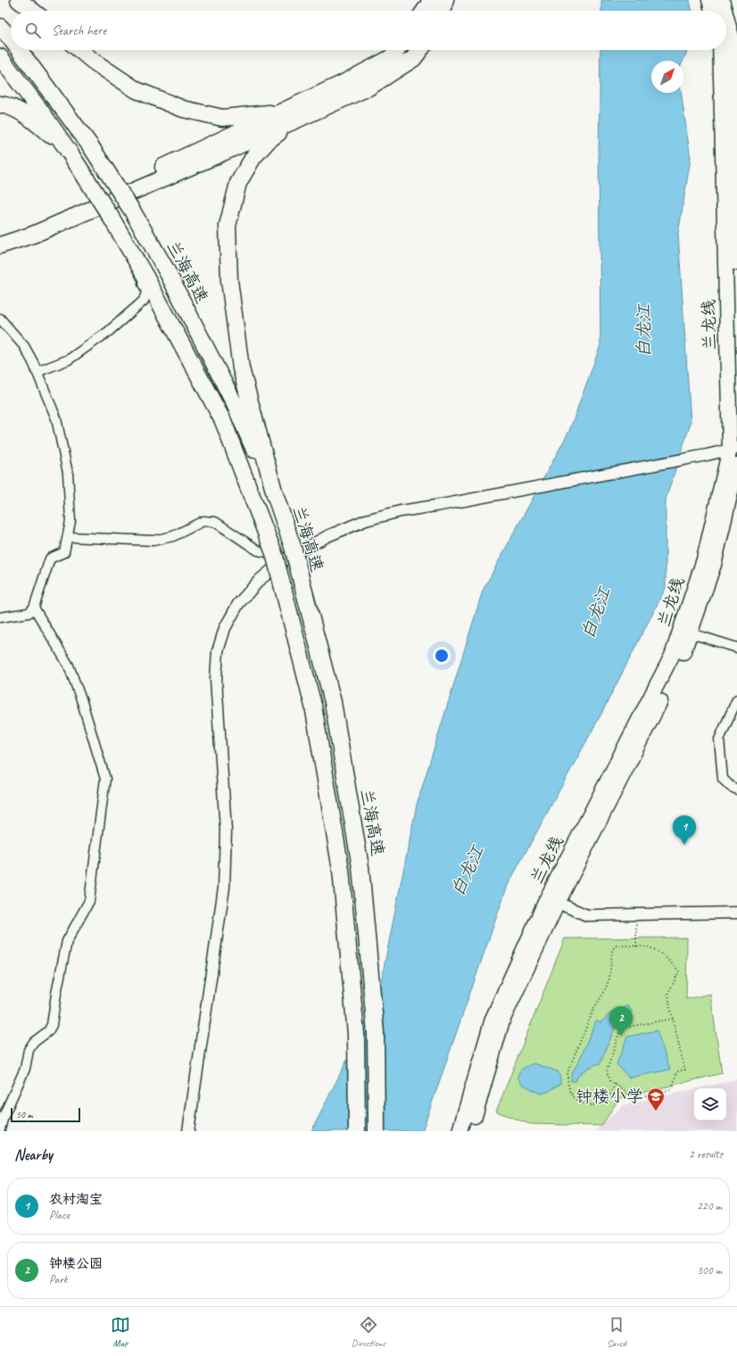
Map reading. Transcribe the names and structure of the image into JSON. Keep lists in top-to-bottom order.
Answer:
{
  "streets": {
    "highway": ["兰海高速", "兰龙线"]
  },
  "water": ["白龙江"],
  "places": {
    "school or university": ["钟楼小学"]
  },
  "scale_bar": "50 m",
  "north": "top right",
  "page": {
    "search": "Search here",
    "pins": ["1", "2"],
    "scale": "50 m",
    "heading": ["Nearby", "2 results"],
    "list": [
      {
        "mark": "1",
        "name": "农村淘宝",
        "note": "Place",
        "value": "220 m"
      },
      {
        "mark": "2",
        "name": "钟楼公园",
        "note": "Park",
        "value": "300 m"
      }
    ],
    "nav": ["Map", "Directions", "Saved"]
  }
}
